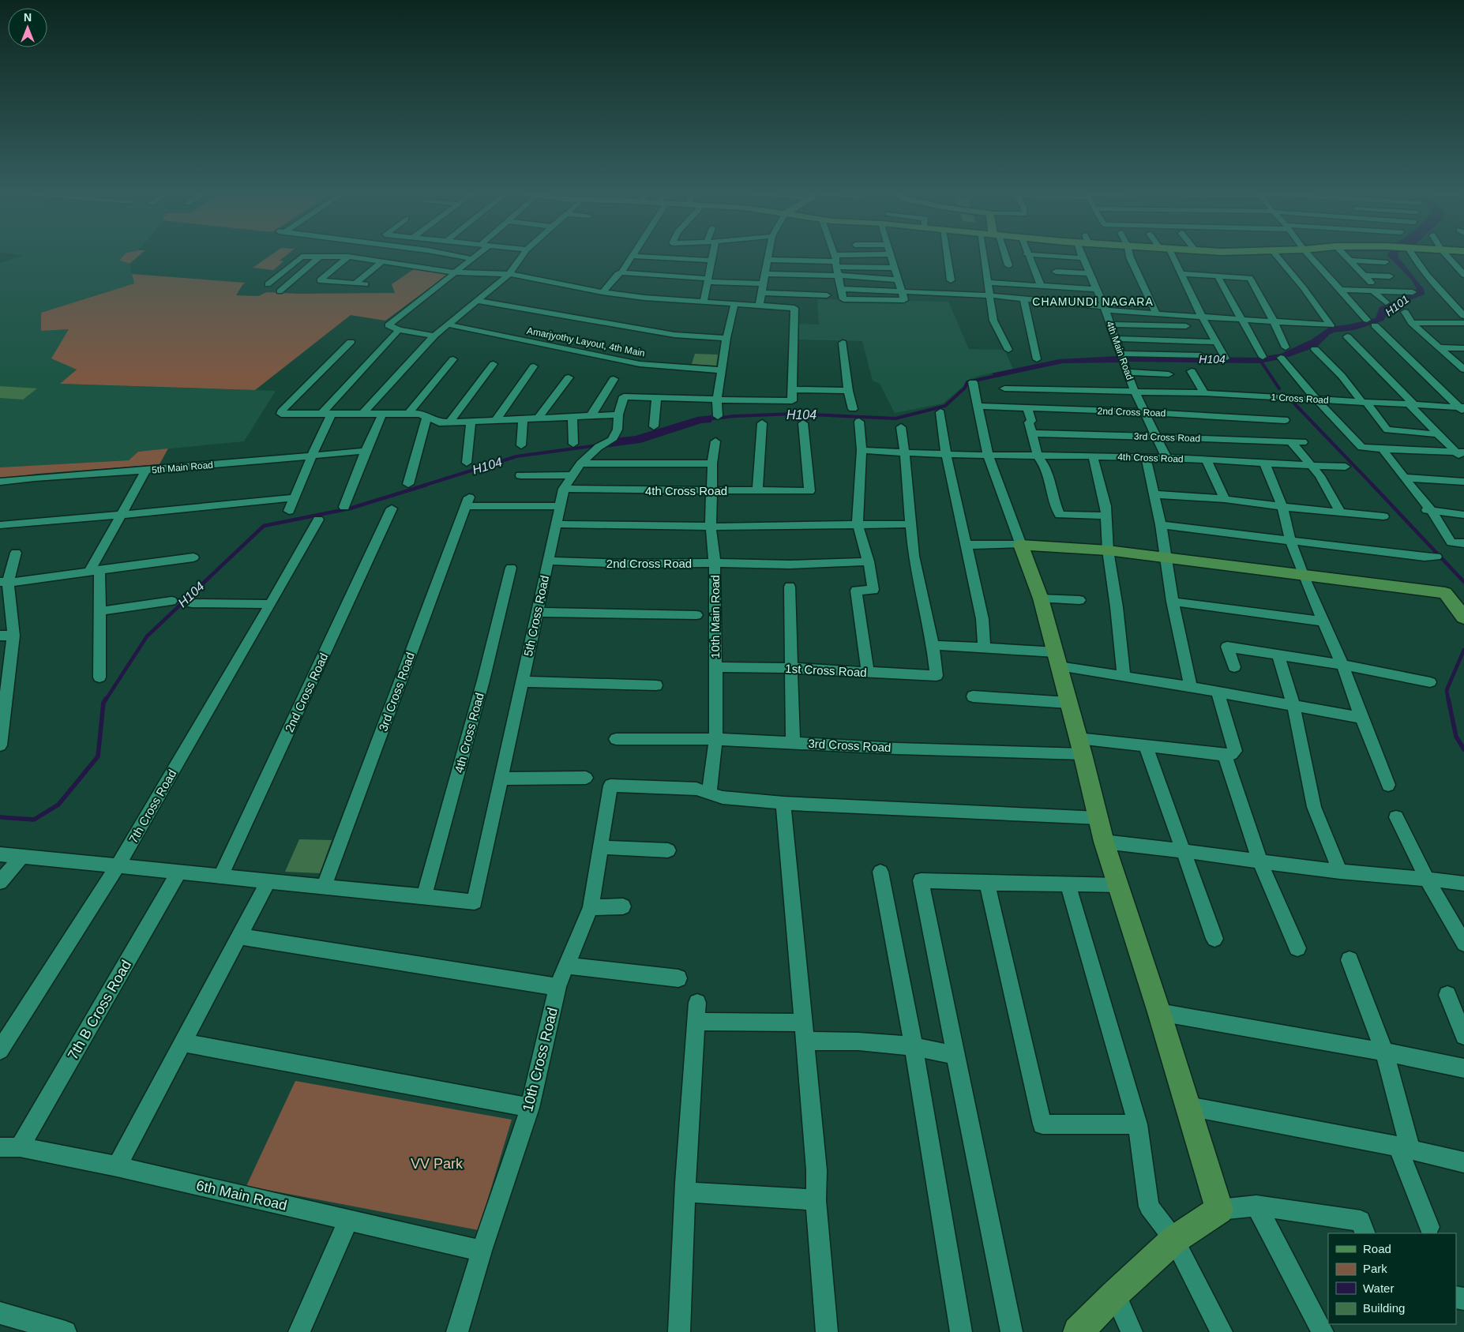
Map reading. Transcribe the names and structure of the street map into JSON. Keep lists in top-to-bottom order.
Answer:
{
  "streets": {
    "street": [
      "Amarjyothy Layout, 4th Main",
      "4th Main Road",
      "1 Cross Road",
      "2nd Cross Road",
      "3rd Cross Road",
      "4th Cross Road",
      "5th Main Road",
      "5th Cross Road",
      "10th Main Road",
      "1st Cross Road",
      "7th Cross Road",
      "7th B Cross Road",
      "10th Cross Road",
      "6th Main Road"
    ]
  },
  "crossings": [
    ["4th Main Road", "1 Cross Road"],
    ["4th Main Road", "2nd Cross Road"],
    ["4th Main Road", "3rd Cross Road"],
    ["4th Main Road", "4th Cross Road"],
    ["2nd Cross Road", "5th Cross Road"],
    ["2nd Cross Road", "10th Main Road"],
    ["3rd Cross Road", "5th Cross Road"],
    ["3rd Cross Road", "10th Main Road"],
    ["4th Cross Road", "5th Cross Road"],
    ["4th Cross Road", "10th Main Road"],
    ["10th Main Road", "1st Cross Road"],
    ["10th Main Road", "10th Cross Road"],
    ["7th B Cross Road", "6th Main Road"],
    ["10th Cross Road", "6th Main Road"]
  ],
  "districts": ["CHAMUNDI NAGARA"],
  "water": ["H101", "H104"],
  "parks": ["VV Park"],
  "legend": [
    "Road",
    "Park",
    "Water",
    "Building"
  ],
  "north": "top"
}
